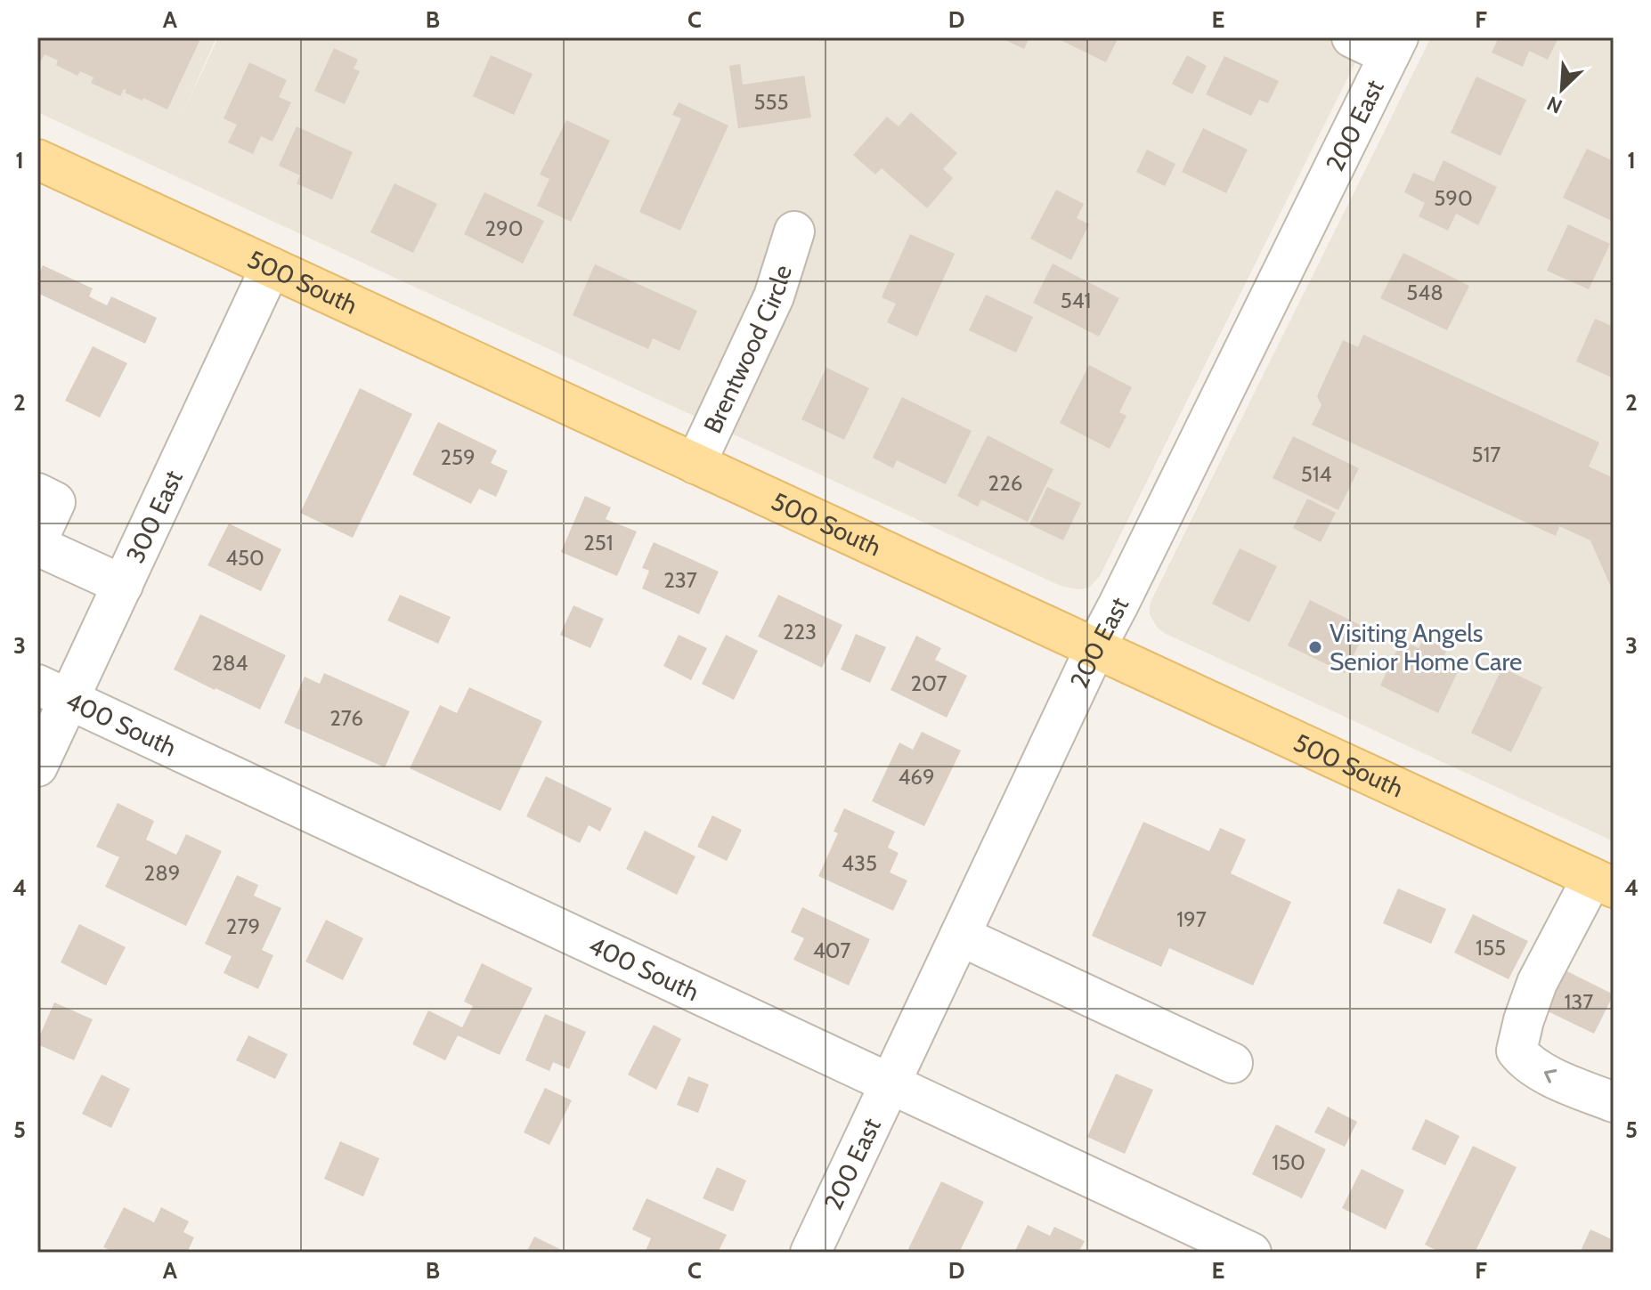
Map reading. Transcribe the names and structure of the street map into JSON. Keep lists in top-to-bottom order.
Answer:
{
  "streets": {
    "main road": ["500 South"],
    "street": [
      "200 East",
      "Brentwood Circle",
      "300 East",
      "400 South"
    ]
  },
  "crossings": [
    ["200 East", "500 South"],
    ["200 East", "400 South"],
    ["500 South", "Brentwood Circle"],
    ["500 South", "300 East"],
    ["300 East", "400 South"]
  ],
  "places": ["Visiting Angels Senior Home Care"],
  "house_numbers": [
    "555",
    "590",
    "290",
    "548",
    "541",
    "517",
    "259",
    "514",
    "226",
    "251",
    "450",
    "237",
    "223",
    "284",
    "207",
    "276",
    "469",
    "435",
    "289",
    "197",
    "279",
    "155",
    "407",
    "137",
    "150"
  ],
  "north": "bottom left",
  "grid": {
    "columns": [
      "A",
      "B",
      "C",
      "D",
      "E",
      "F"
    ],
    "rows": [
      "1",
      "2",
      "3",
      "4",
      "5"
    ]
  }
}
